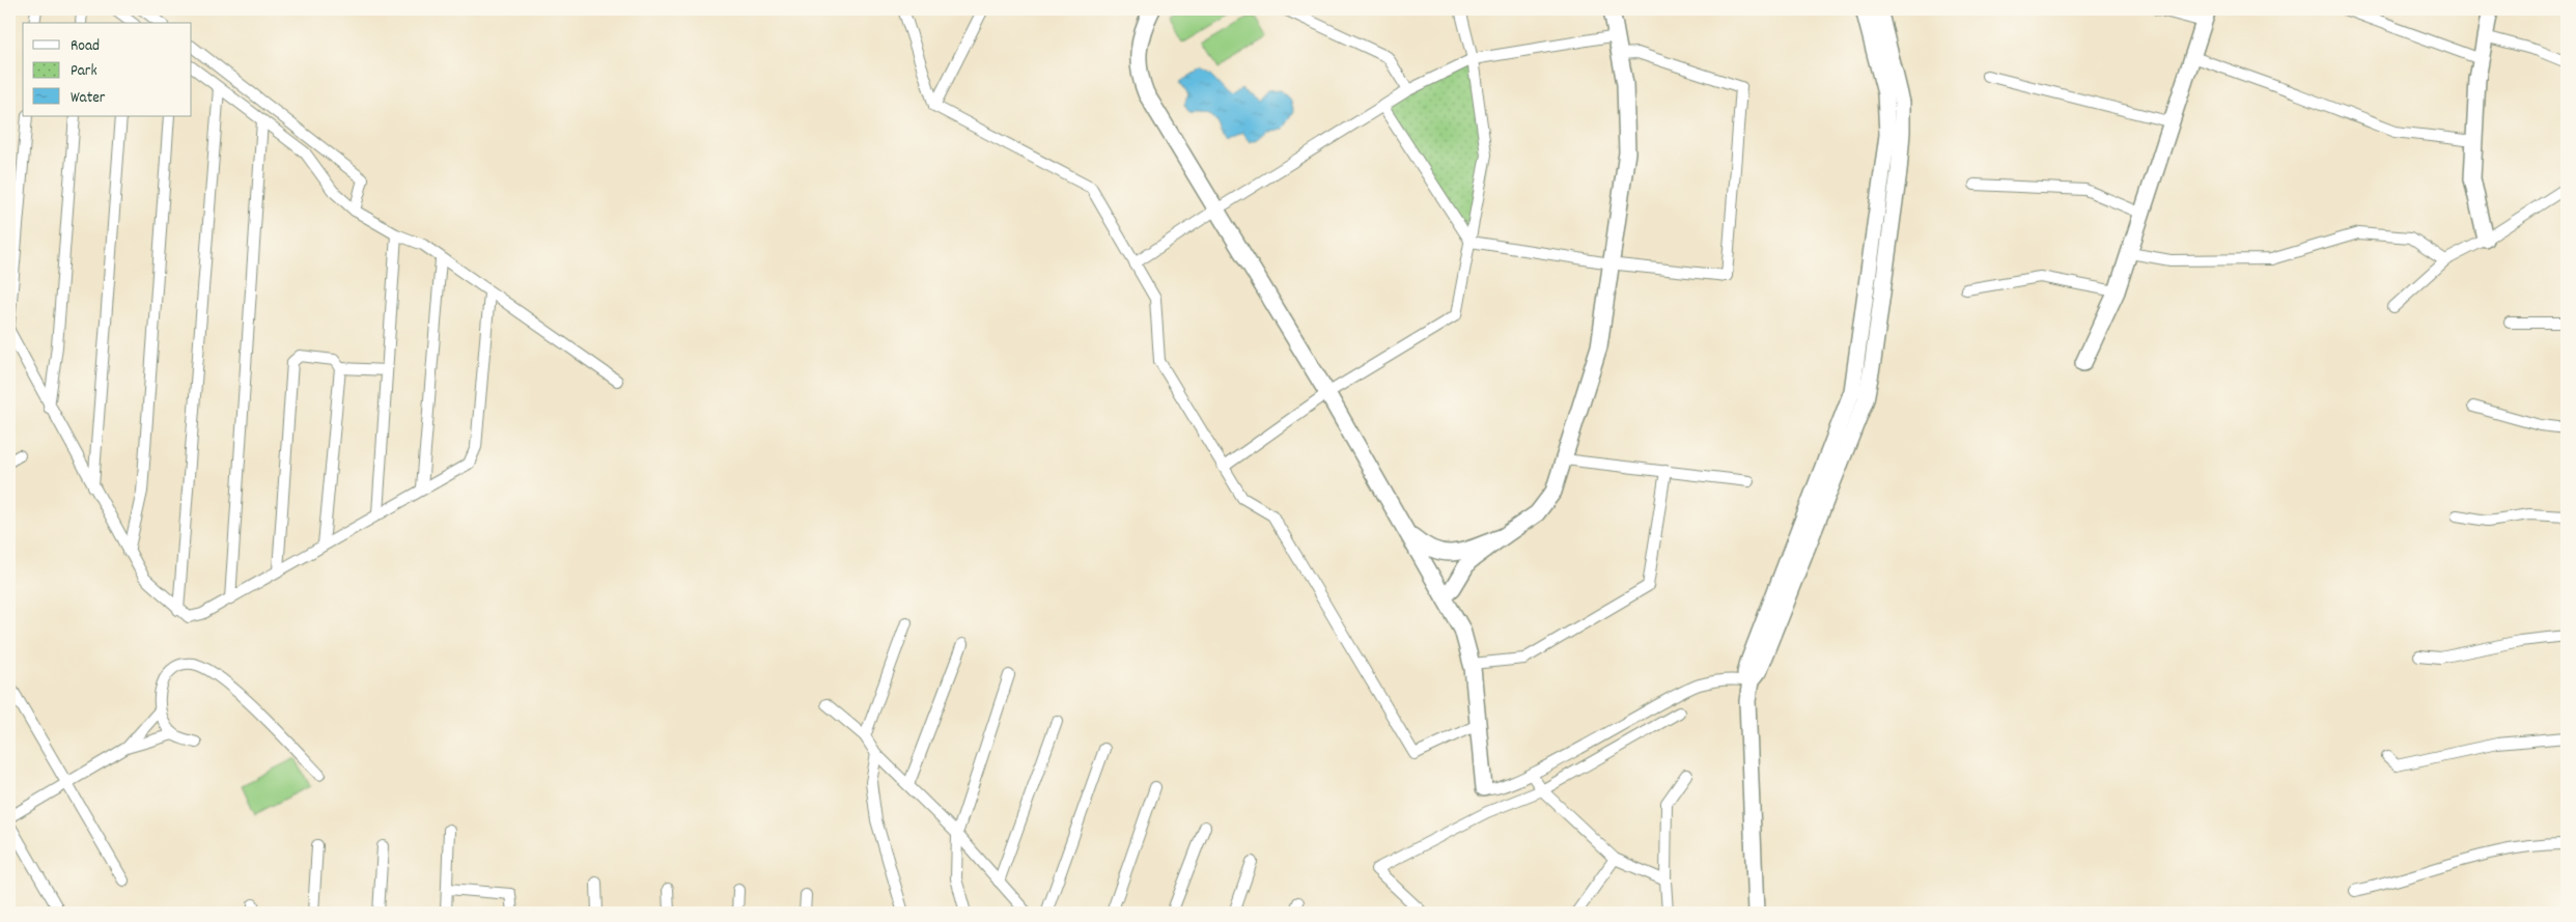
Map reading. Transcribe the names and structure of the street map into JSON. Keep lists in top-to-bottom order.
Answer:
{
  "legend": ["Road", "Park", "Water"]
}
